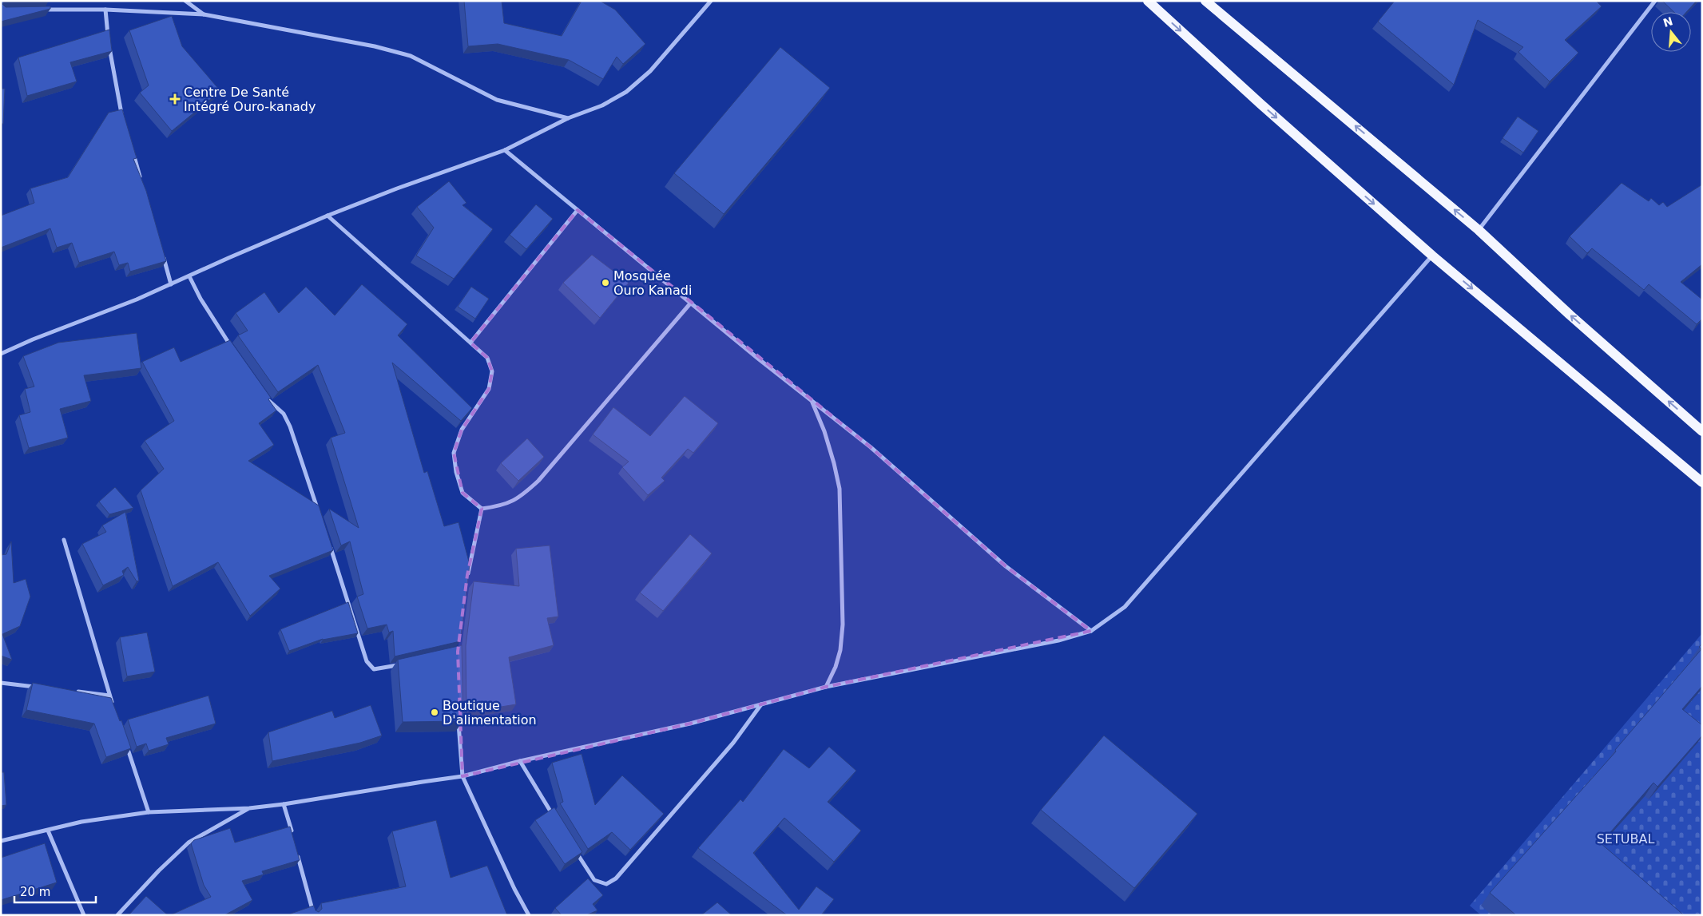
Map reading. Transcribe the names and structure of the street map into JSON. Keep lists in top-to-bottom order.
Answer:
{
  "parks": ["SETUBAL"],
  "places": {
    "health": ["Centre De Santé Intégré Ouro-kanady"],
    "other": ["Mosquée Ouro Kanadi", "Boutique D'alimentation"]
  },
  "scale_bar": "20 m",
  "north": "top"
}
